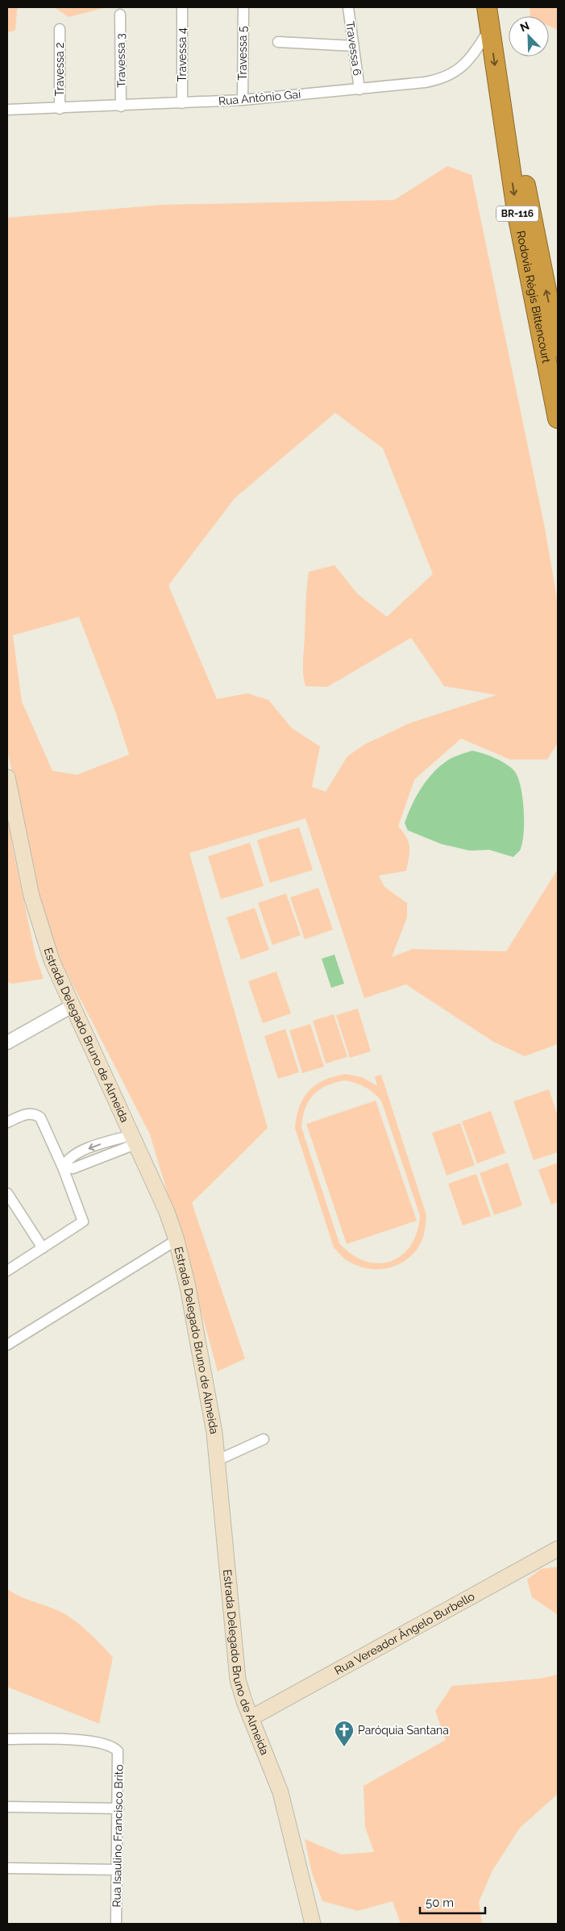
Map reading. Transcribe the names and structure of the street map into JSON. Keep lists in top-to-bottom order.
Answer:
{
  "streets": {
    "highway": ["BR-116", "Rodovia Régis Bittencourt"],
    "main road": ["Estrada Delegado Bruno de Almeida", "Rua Vereador Ângelo Burbello"],
    "street": [
      "Travessa 6",
      "Travessa 5",
      "Travessa 4",
      "Travessa 3",
      "Travessa 2",
      "Rua Antônio Gai",
      "Rua Isaulino Francisco Brito"
    ]
  },
  "crossings": [
    ["Travessa 6", "Rua Antônio Gai"],
    ["Travessa 5", "Rua Antônio Gai"],
    ["Travessa 4", "Rua Antônio Gai"],
    ["Travessa 3", "Rua Antônio Gai"],
    ["Travessa 2", "Rua Antônio Gai"],
    ["Rua Antônio Gai", "Rodovia Régis Bittencourt"],
    ["Estrada Delegado Bruno de Almeida", "Rua Vereador Ângelo Burbello"]
  ],
  "places": {
    "church": ["Paróquia Santana"]
  },
  "scale_bar": "50 m",
  "north": "top left"
}
